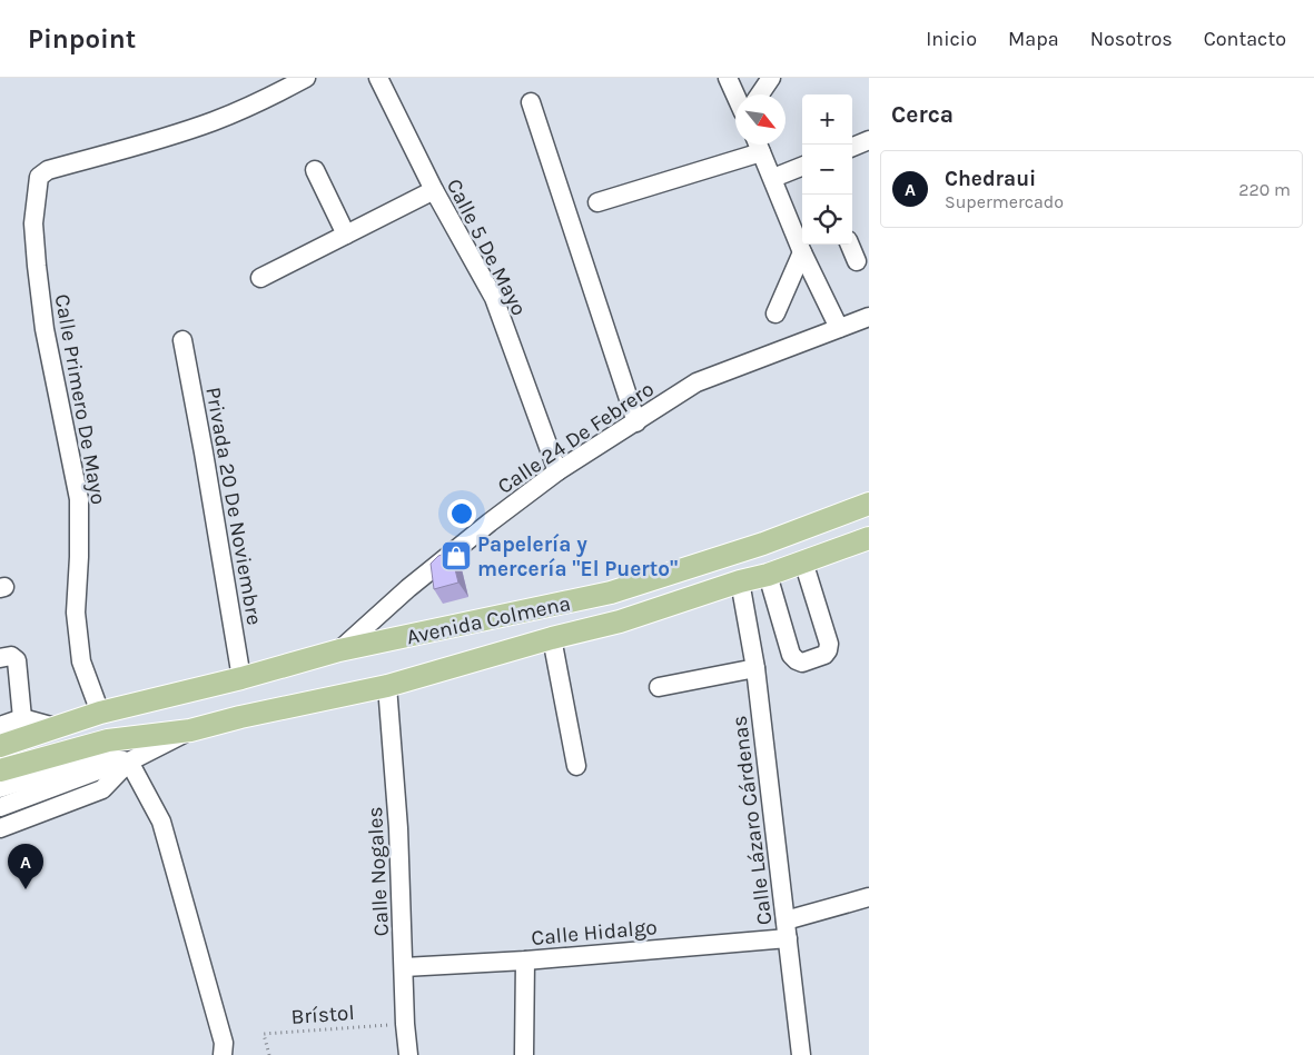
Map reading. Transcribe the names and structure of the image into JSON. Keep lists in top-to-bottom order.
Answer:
{
  "streets": {
    "main road": ["Avenida Colmena"],
    "street": [
      "Calle 5 De Mayo",
      "Calle Primero De Mayo",
      "Calle 24 De Febrero",
      "Privada 20 De Noviembre",
      "Calle Lázaro Cárdenas",
      "Calle Nogales",
      "Calle Hidalgo"
    ],
    "path": ["Brístol"]
  },
  "crossings": [
    ["Calle 5 De Mayo", "Calle 24 De Febrero"],
    ["Calle Primero De Mayo", "Avenida Colmena"],
    ["Calle 24 De Febrero", "Avenida Colmena"],
    ["Privada 20 De Noviembre", "Avenida Colmena"],
    ["Calle Lázaro Cárdenas", "Calle Hidalgo"],
    ["Calle Nogales", "Calle Hidalgo"],
    ["Calle Nogales", "Brístol"]
  ],
  "places": {
    "shop": ["Papelería y mercería \"El Puerto\""]
  },
  "north": "bottom right",
  "page": {
    "header": "Pinpoint",
    "nav": [
      "Inicio",
      "Mapa",
      "Nosotros",
      "Contacto"
    ],
    "heading": "Cerca",
    "map_buttons": ["+", "−"],
    "list": [
      {
        "mark": "A",
        "name": "Chedraui",
        "note": "Supermercado",
        "value": "220 m"
      }
    ],
    "pins": "A"
  }
}
